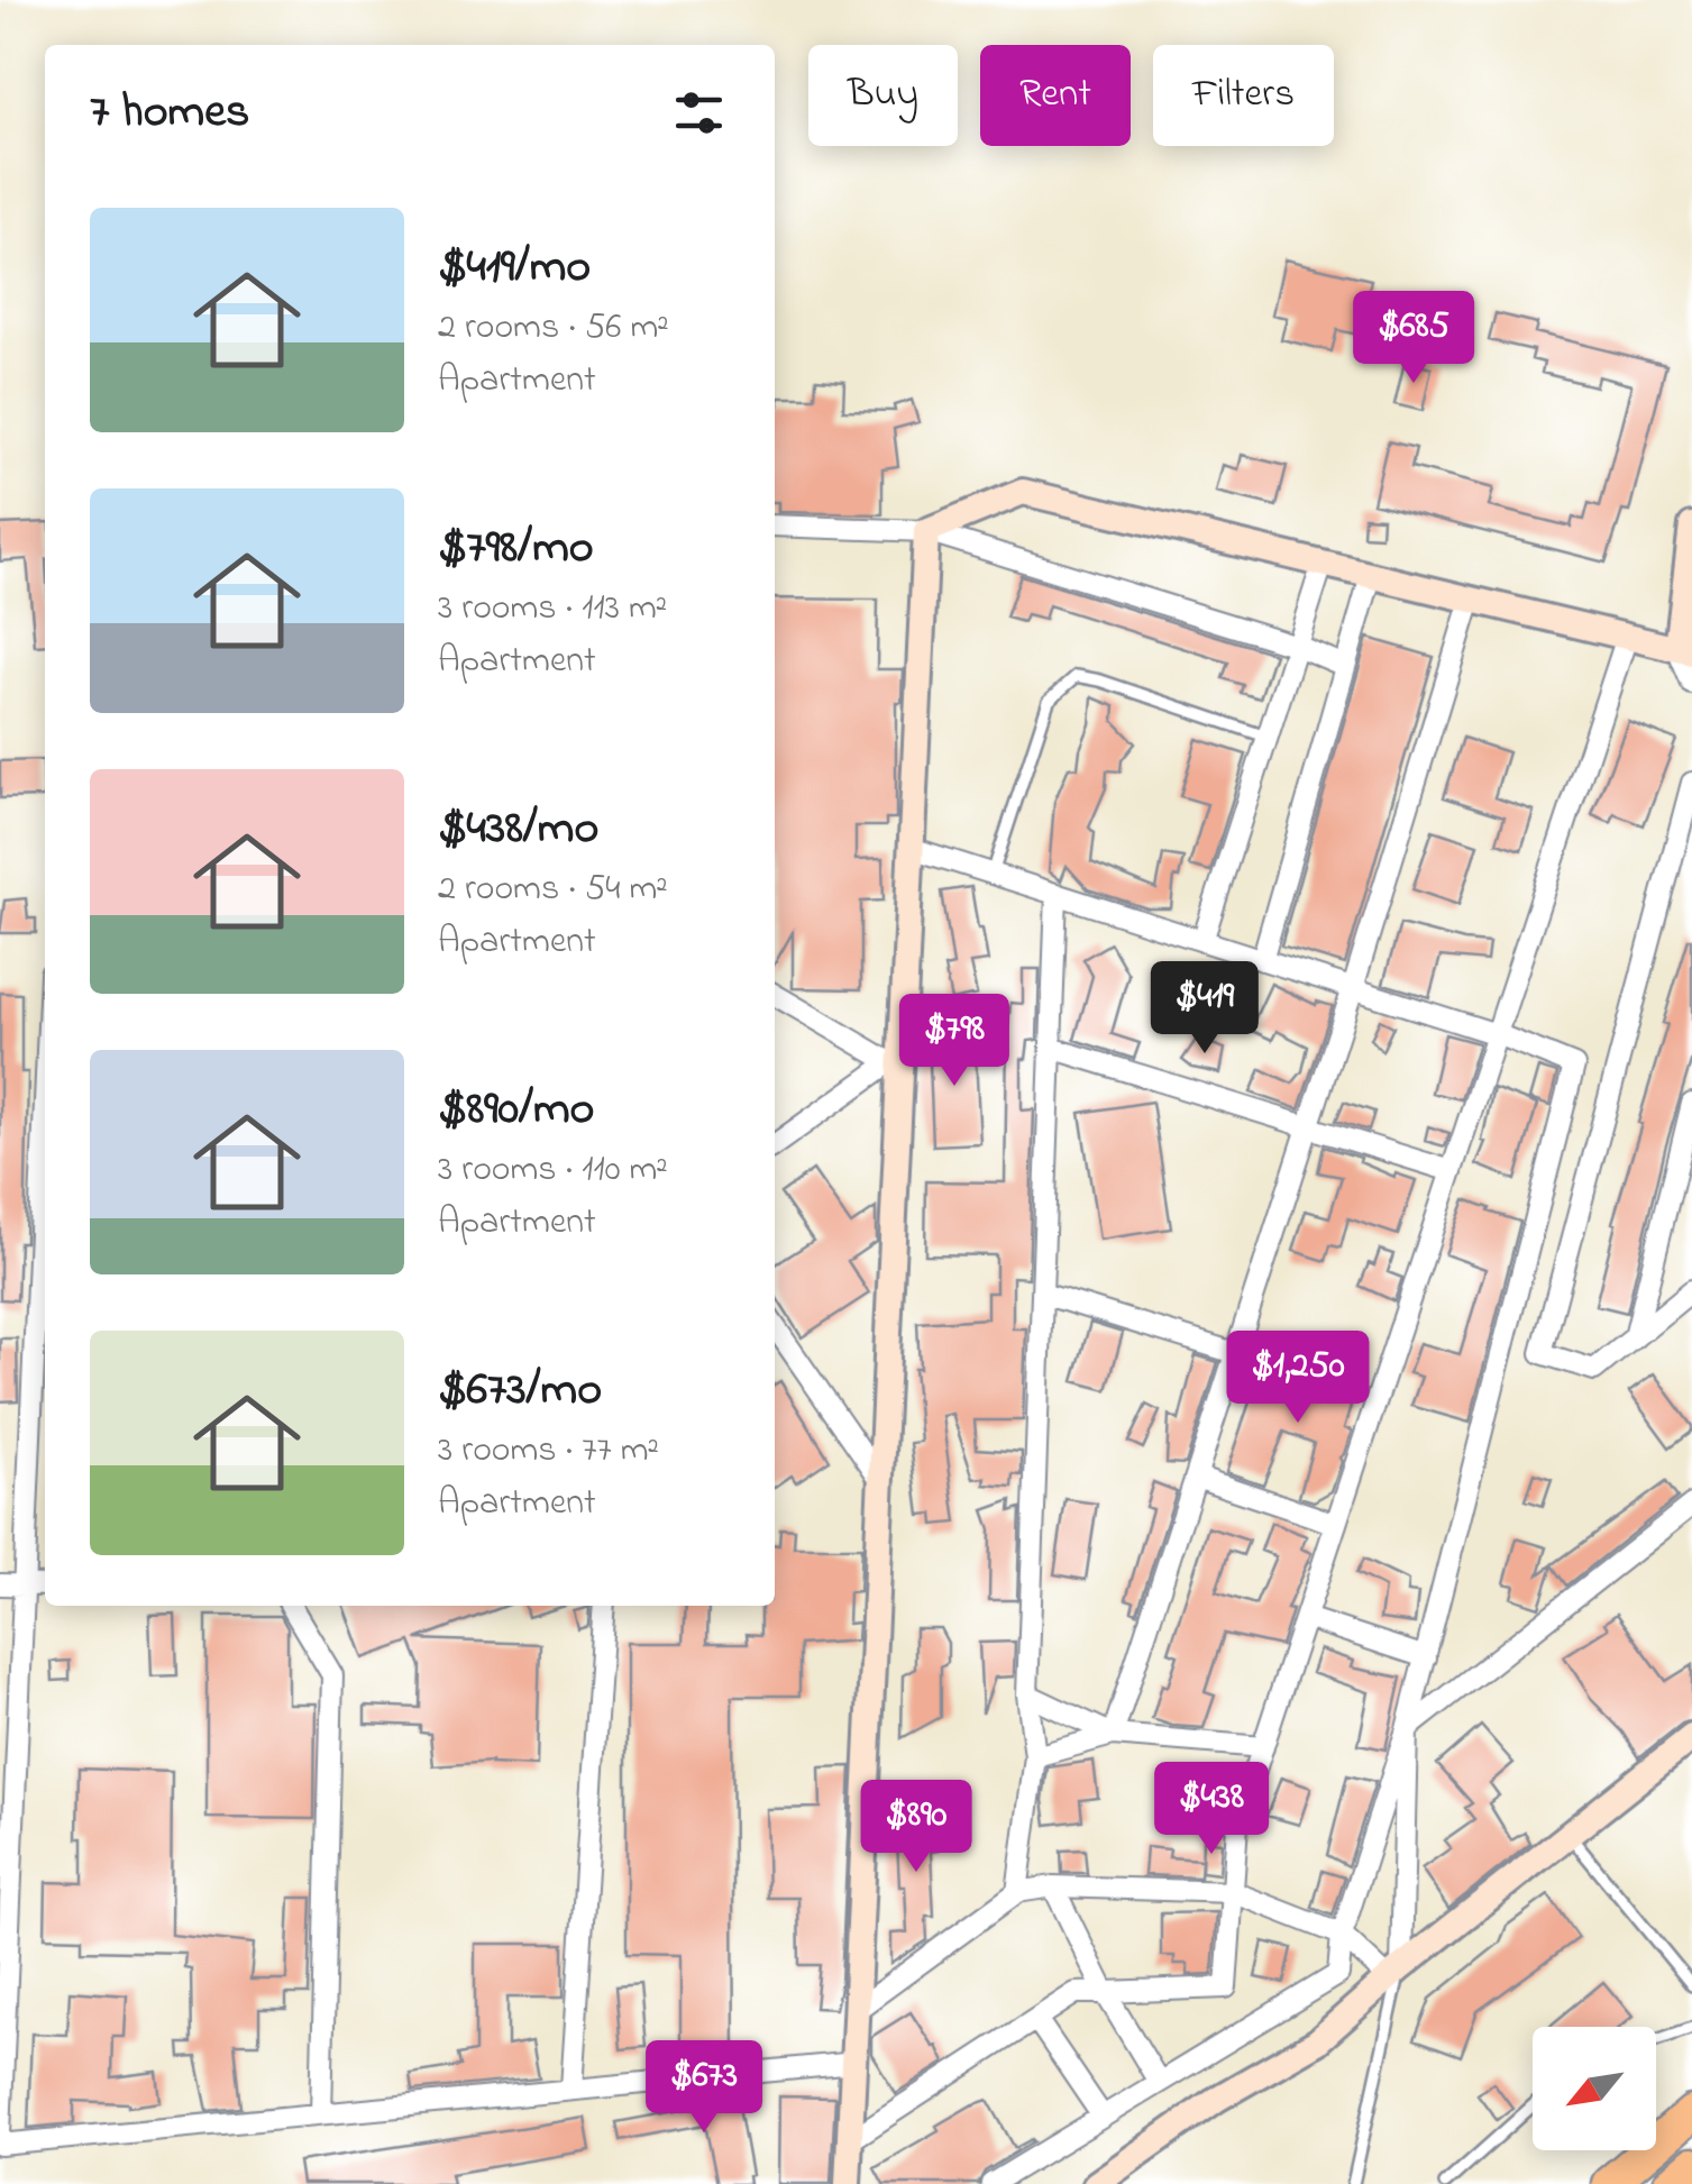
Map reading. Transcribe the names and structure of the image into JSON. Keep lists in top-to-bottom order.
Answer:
{
  "north": "bottom left",
  "page": {
    "chip": ["Buy", "Rent", "Filters"],
    "heading": "7 homes",
    "list": [
      {
        "name": "$419/mo",
        "note": "2 rooms · 56 m² · Apartment"
      },
      {
        "name": "$798/mo",
        "note": "3 rooms · 113 m² · Apartment"
      },
      {
        "name": "$438/mo",
        "note": "2 rooms · 54 m² · Apartment"
      },
      {
        "name": "$890/mo",
        "note": "3 rooms · 110 m² · Apartment"
      },
      {
        "name": "$673/mo",
        "note": "3 rooms · 77 m² · Apartment"
      }
    ],
    "price": [
      "$685",
      "$419",
      "$798",
      "$1,250",
      "$438",
      "$890",
      "$673"
    ]
  }
}
